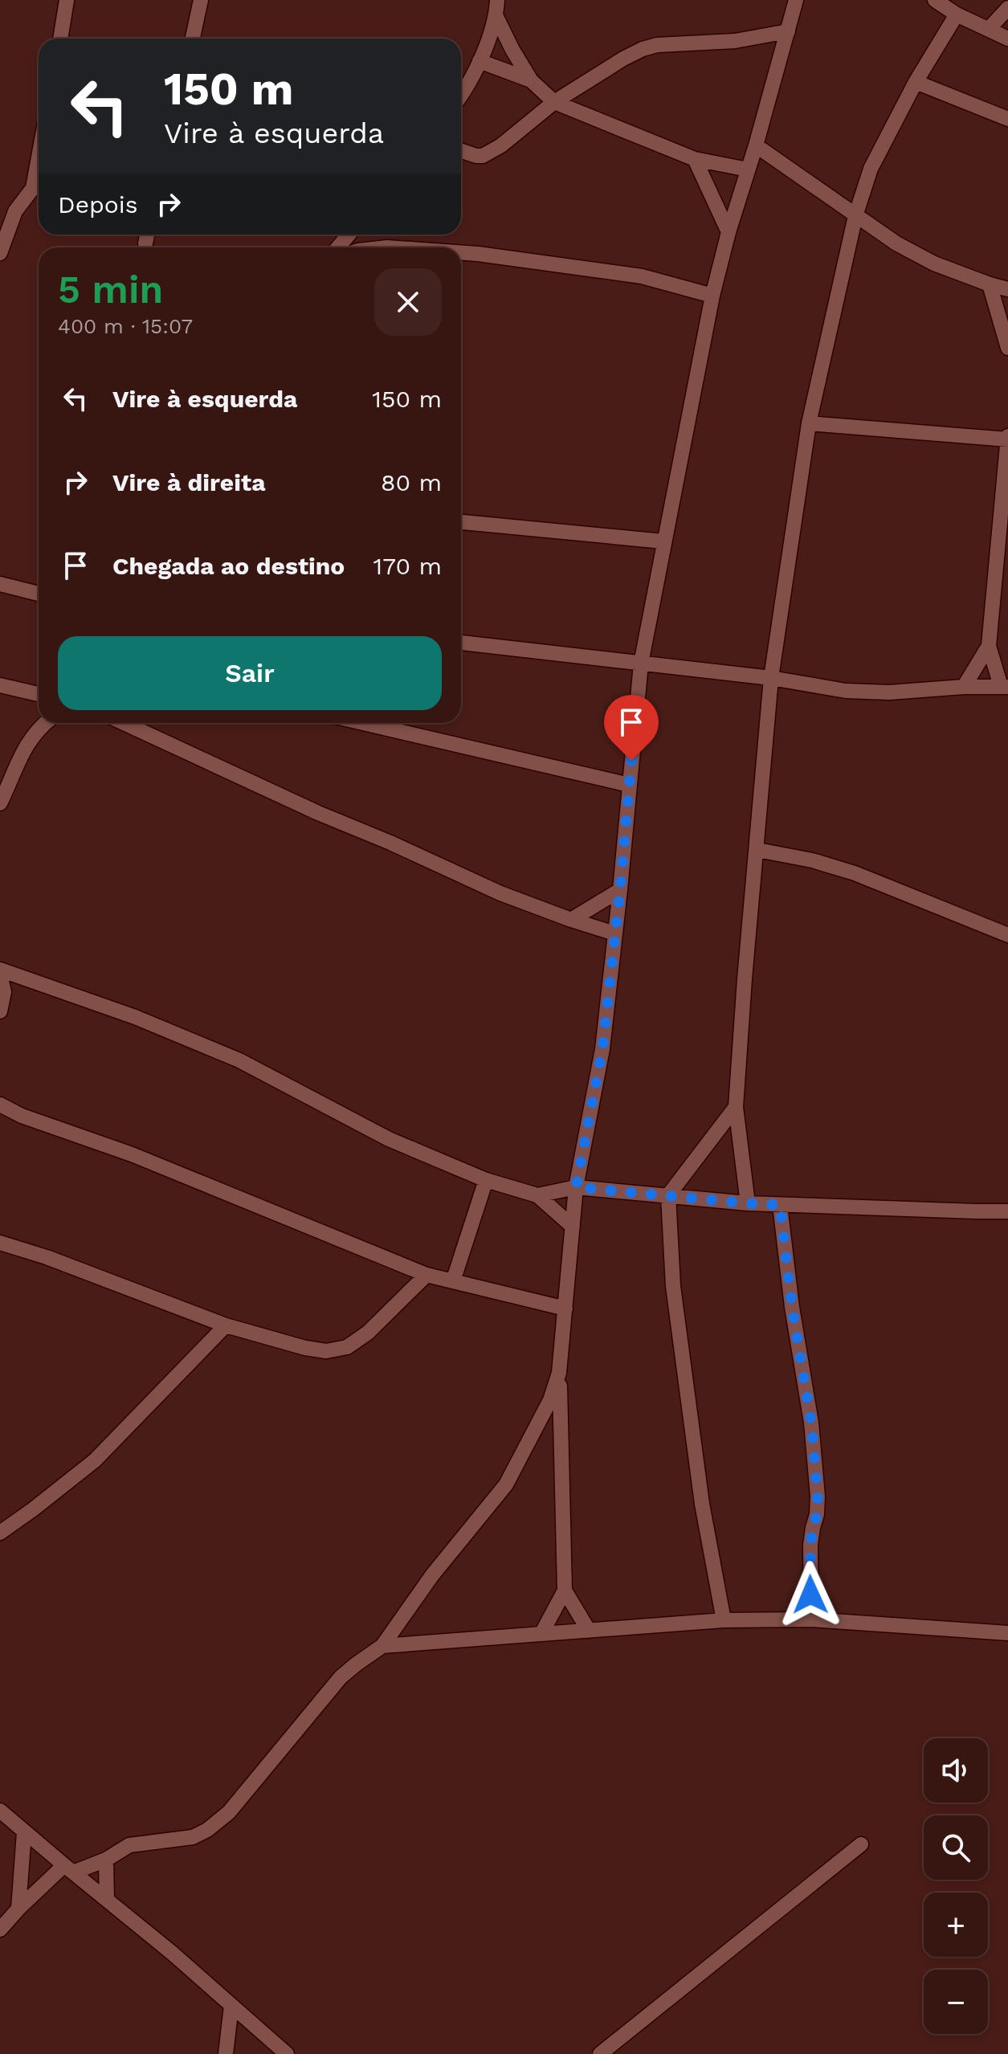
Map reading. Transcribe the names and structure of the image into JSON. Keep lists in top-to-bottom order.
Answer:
{
  "page": {
    "turn": ["150 m", "Vire à esquerda"],
    "then": "Depois",
    "heading": ["5 min", "400 m · 15:07"],
    "list": [
      {
        "name": "Vire à esquerda",
        "value": "150 m"
      },
      {
        "name": "Vire à direita",
        "value": "80 m"
      },
      {
        "name": "Chegada ao destino",
        "value": "170 m"
      }
    ],
    "buttons": "Sair",
    "map_buttons": ["+", "−"]
  }
}
